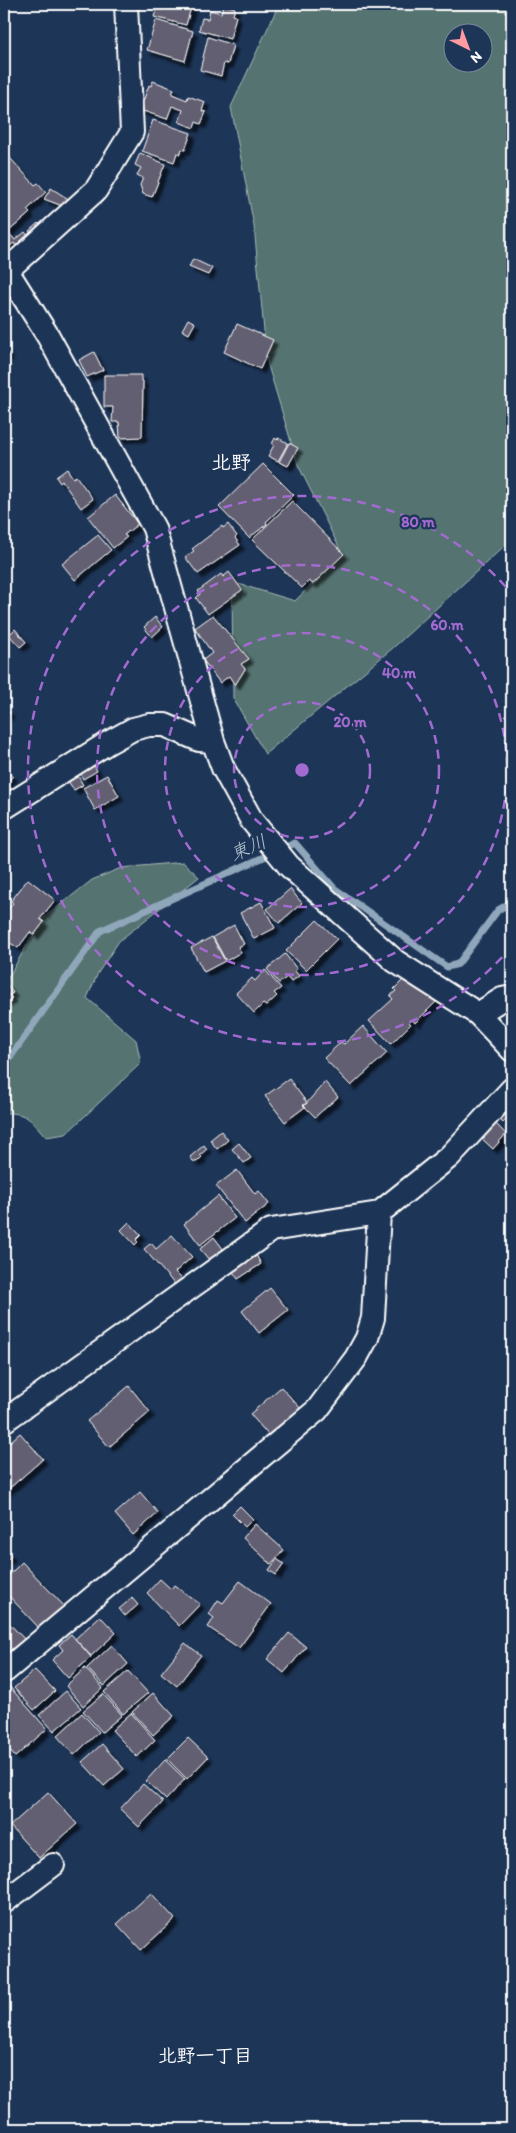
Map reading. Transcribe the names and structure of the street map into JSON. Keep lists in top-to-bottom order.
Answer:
{
  "districts": ["北野", "北野一丁目"],
  "water": ["東川"],
  "north": "bottom right",
  "rings": [
    "80 m",
    "60 m",
    "40 m",
    "20 m"
  ]
}
